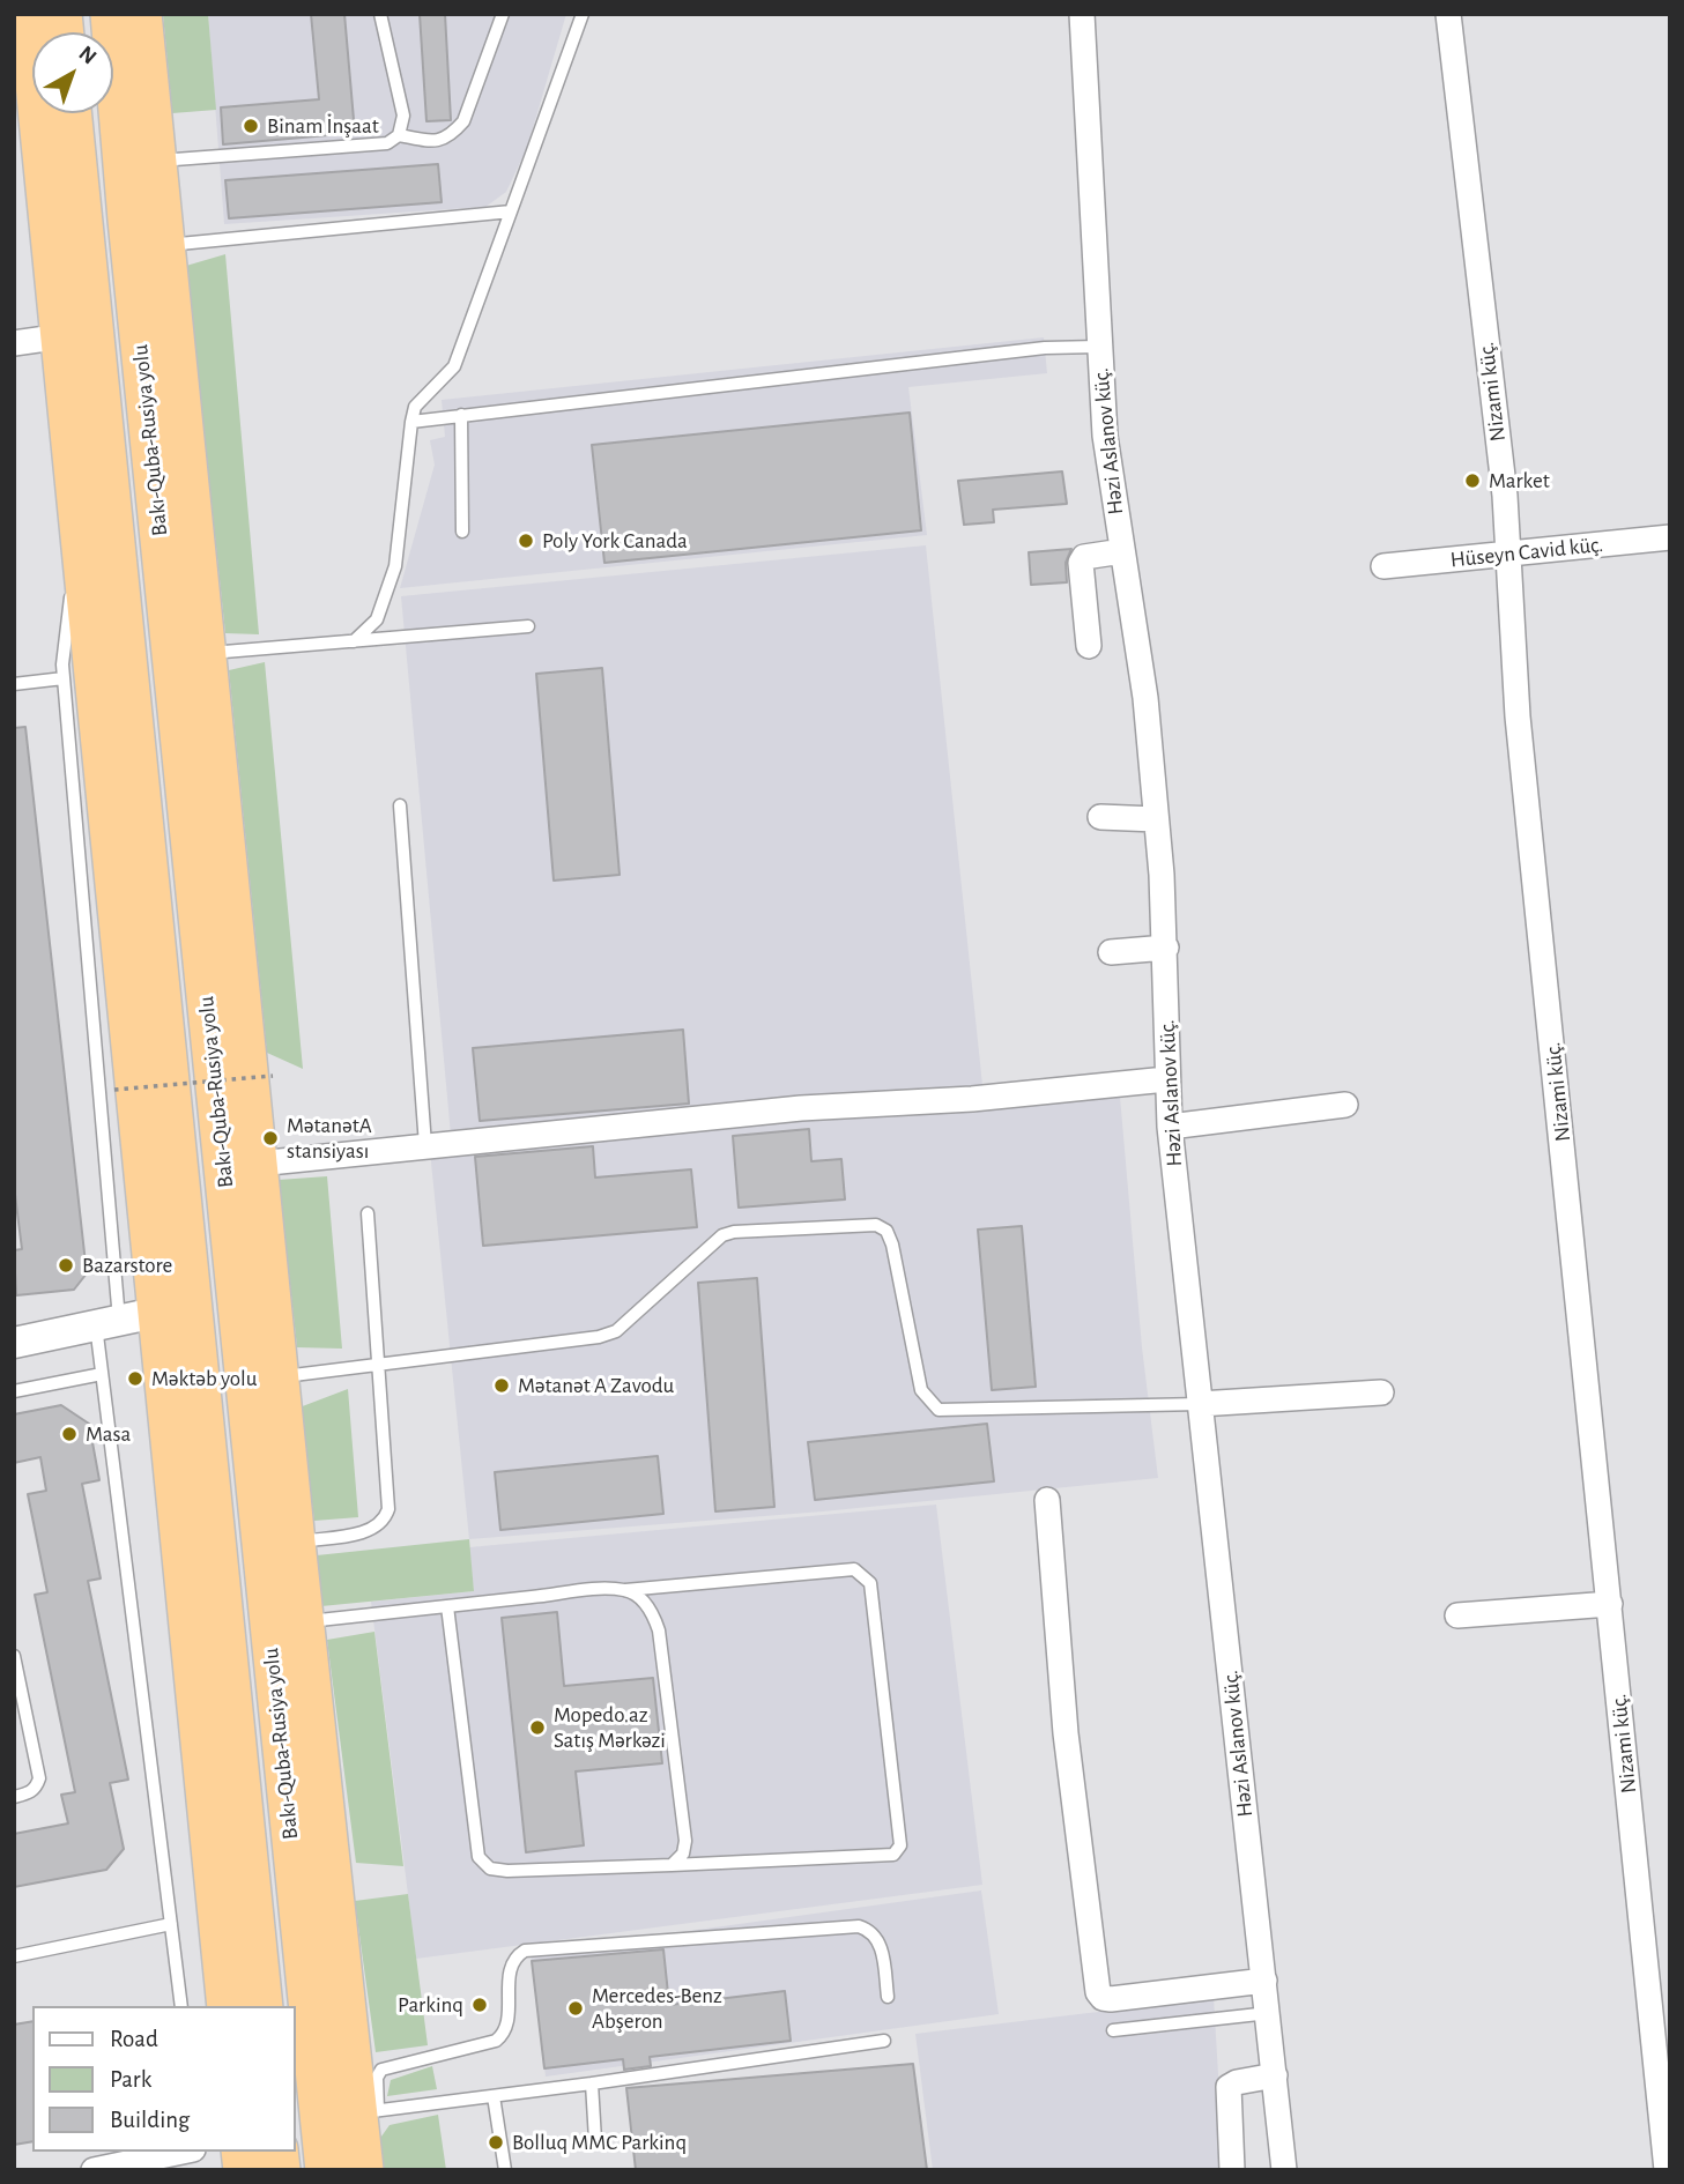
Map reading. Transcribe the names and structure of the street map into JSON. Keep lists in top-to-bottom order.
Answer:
{
  "streets": {
    "highway": ["Bakı-Quba-Rusiya yolu"],
    "street": ["Nizami küç.", "Həzi Aslanov küç.", "Hüseyn Cavid küç."]
  },
  "crossings": [
    ["Nizami küç.", "Hüseyn Cavid küç."]
  ],
  "places": [
    "Binam İnşaat",
    "Market",
    "Poly York Canada",
    "MətanətA stansiyası",
    "Bazarstore",
    "Məktəb yolu",
    "Mətanət A Zavodu",
    "Masa",
    "Mopedo.az Satış Mərkəzi",
    "Parkinq",
    "Mercedes-Benz Abşeron",
    "Bolluq MMC Parkinq"
  ],
  "legend": ["Road", "Park", "Building"],
  "north": "top right"
}
